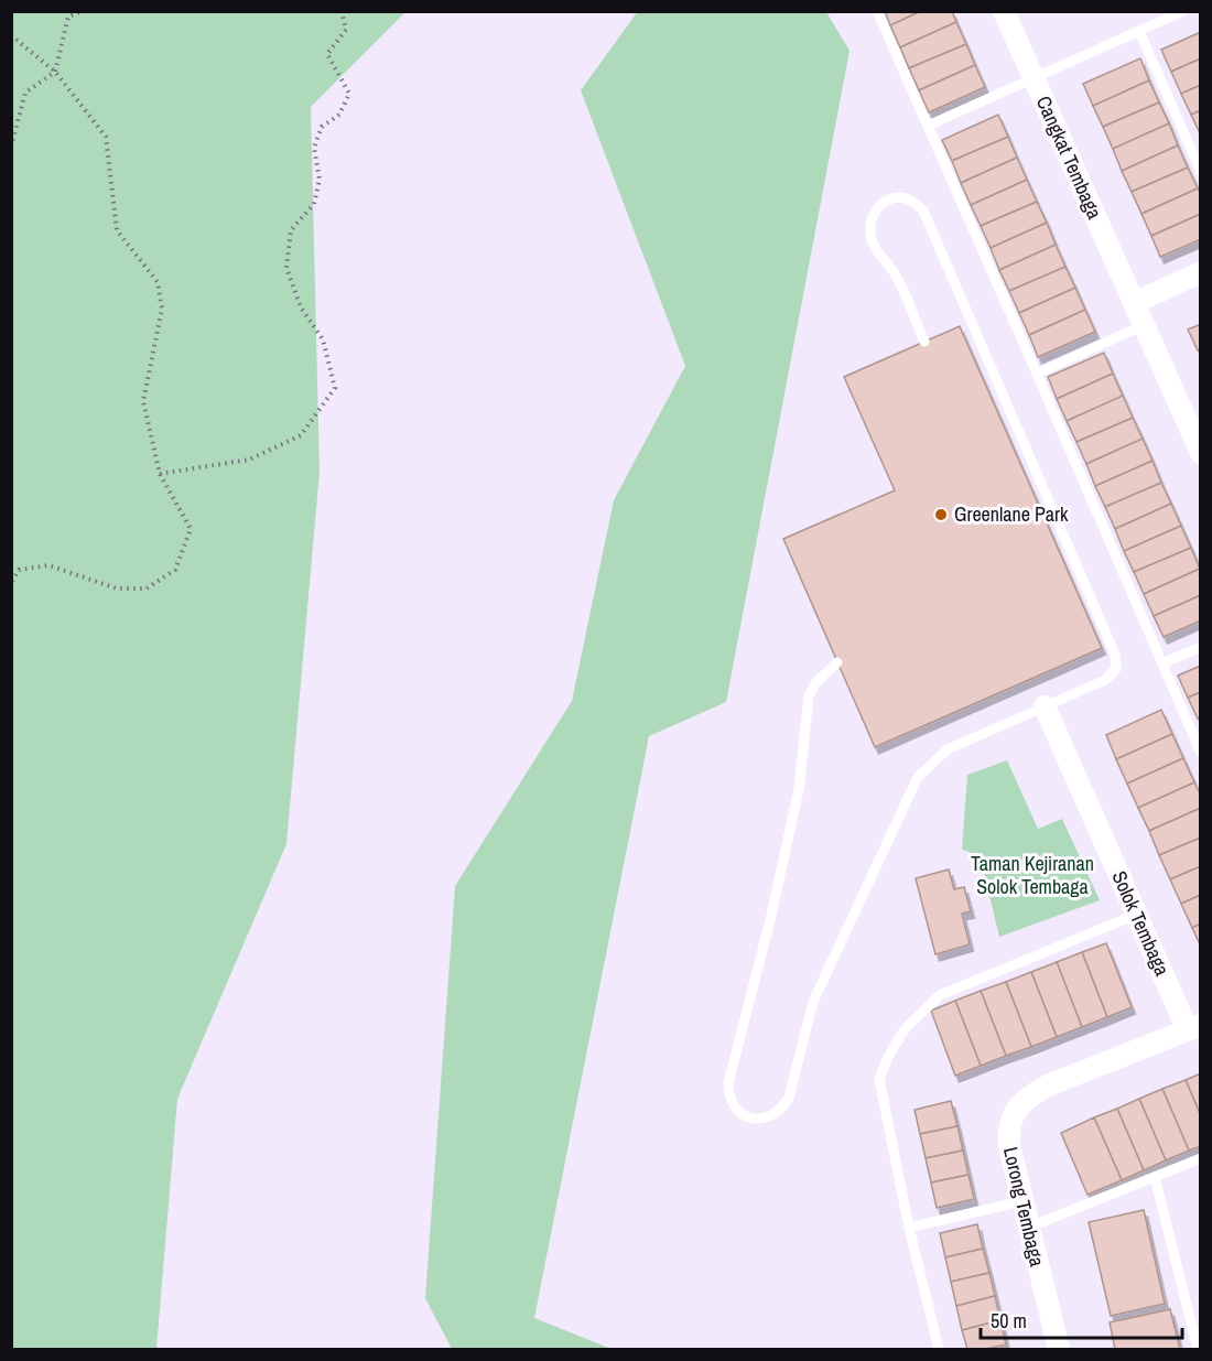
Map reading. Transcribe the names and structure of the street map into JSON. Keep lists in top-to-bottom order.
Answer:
{
  "streets": {
    "street": ["Cangkat Tembaga", "Solok Tembaga", "Lorong Tembaga"]
  },
  "crossings": [
    ["Solok Tembaga", "Lorong Tembaga"]
  ],
  "parks": ["Taman Kejiranan Solok Tembaga"],
  "places": ["Greenlane Park"],
  "scale_bar": "50 m"
}
